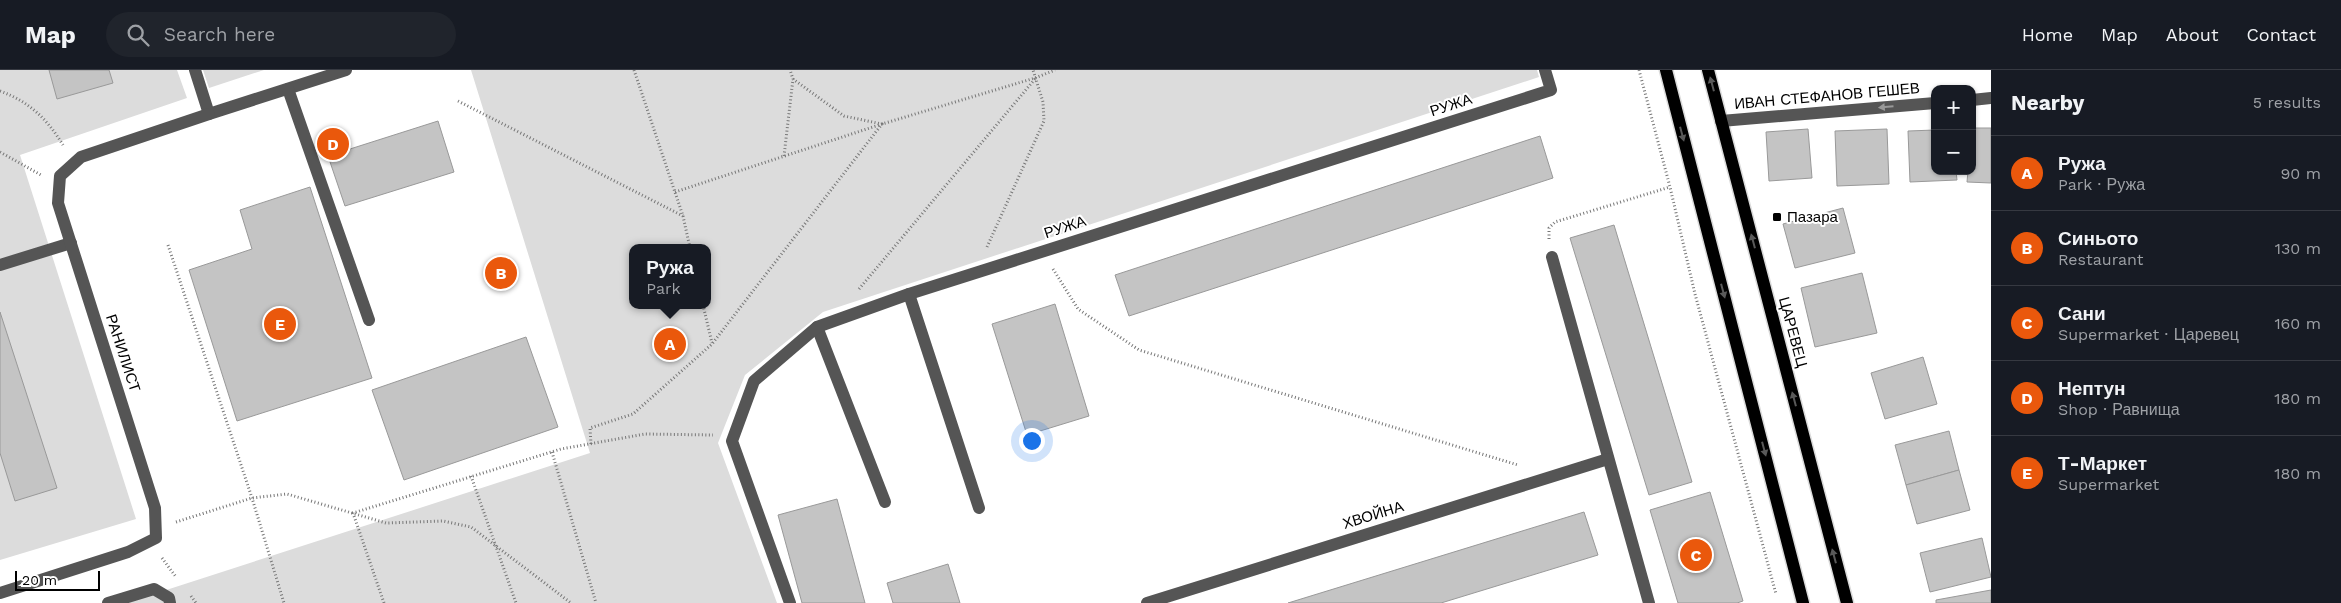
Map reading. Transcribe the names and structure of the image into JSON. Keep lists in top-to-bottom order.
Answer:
{
  "streets": {
    "main road": ["ЦАРЕВЕЦ"],
    "street": [
      "ИВАН СТЕФАНОВ ГЕШЕВ",
      "РУЖА",
      "РАНИЛИСТ",
      "ХВОЙНА"
    ]
  },
  "crossings": [
    ["ИВАН СТЕФАНОВ ГЕШЕВ", "ЦАРЕВЕЦ"]
  ],
  "one_way": ["ИВАН СТЕФАНОВ ГЕШЕВ"],
  "places": {
    "transit": ["Пазара"]
  },
  "scale_bar": "20 m",
  "page": {
    "header": "Map",
    "search": "Search here",
    "nav": [
      "Home",
      "Map",
      "About",
      "Contact"
    ],
    "heading": ["Nearby", "5 results"],
    "map_buttons": ["+", "−"],
    "pins": [
      "D",
      "B",
      "E",
      "A",
      "C"
    ],
    "list": [
      {
        "mark": "A",
        "name": "Ружа",
        "note": "Park · Ружа",
        "value": "90 m"
      },
      {
        "mark": "B",
        "name": "Синьото",
        "note": "Restaurant",
        "value": "130 m"
      },
      {
        "mark": "C",
        "name": "Сани",
        "note": "Supermarket · Царевец",
        "value": "160 m"
      },
      {
        "mark": "D",
        "name": "Нептун",
        "note": "Shop · Равнища",
        "value": "180 m"
      },
      {
        "mark": "E",
        "name": "Т-Маркет",
        "note": "Supermarket",
        "value": "180 m"
      }
    ],
    "popup": ["Ружа", "Park"],
    "scale": "20 m"
  }
}
